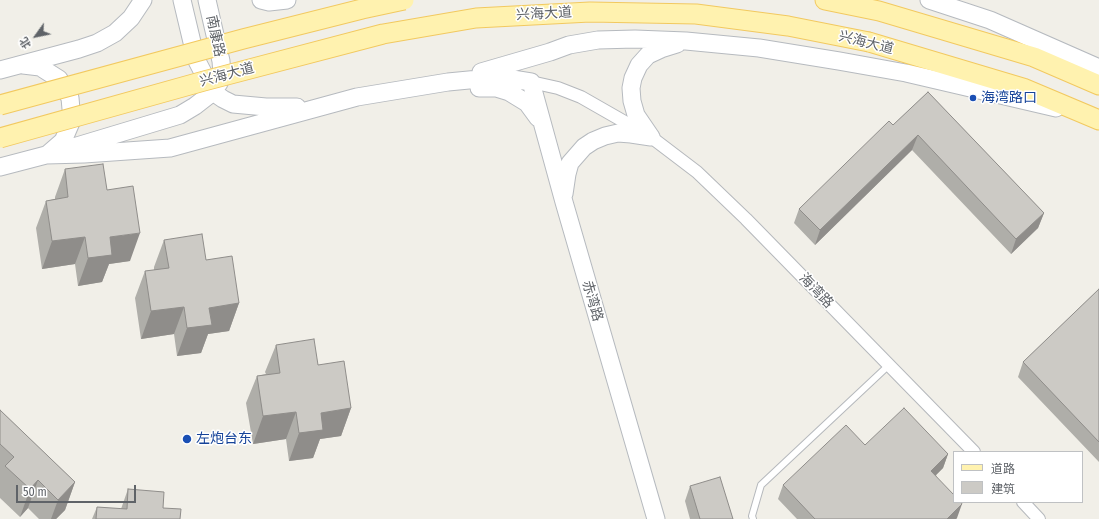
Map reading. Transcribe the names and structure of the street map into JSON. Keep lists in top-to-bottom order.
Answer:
{
  "streets": {
    "main road": ["兴海大道"],
    "street": ["南康路", "海湾路", "赤湾路"]
  },
  "crossings": [
    ["兴海大道", "海湾路"],
    ["兴海大道", "赤湾路"],
    ["海湾路", "赤湾路"]
  ],
  "places": ["海湾路口", "左炮台东"],
  "legend": ["道路", "建筑"],
  "scale_bar": "50 m",
  "north": "bottom left"
}
